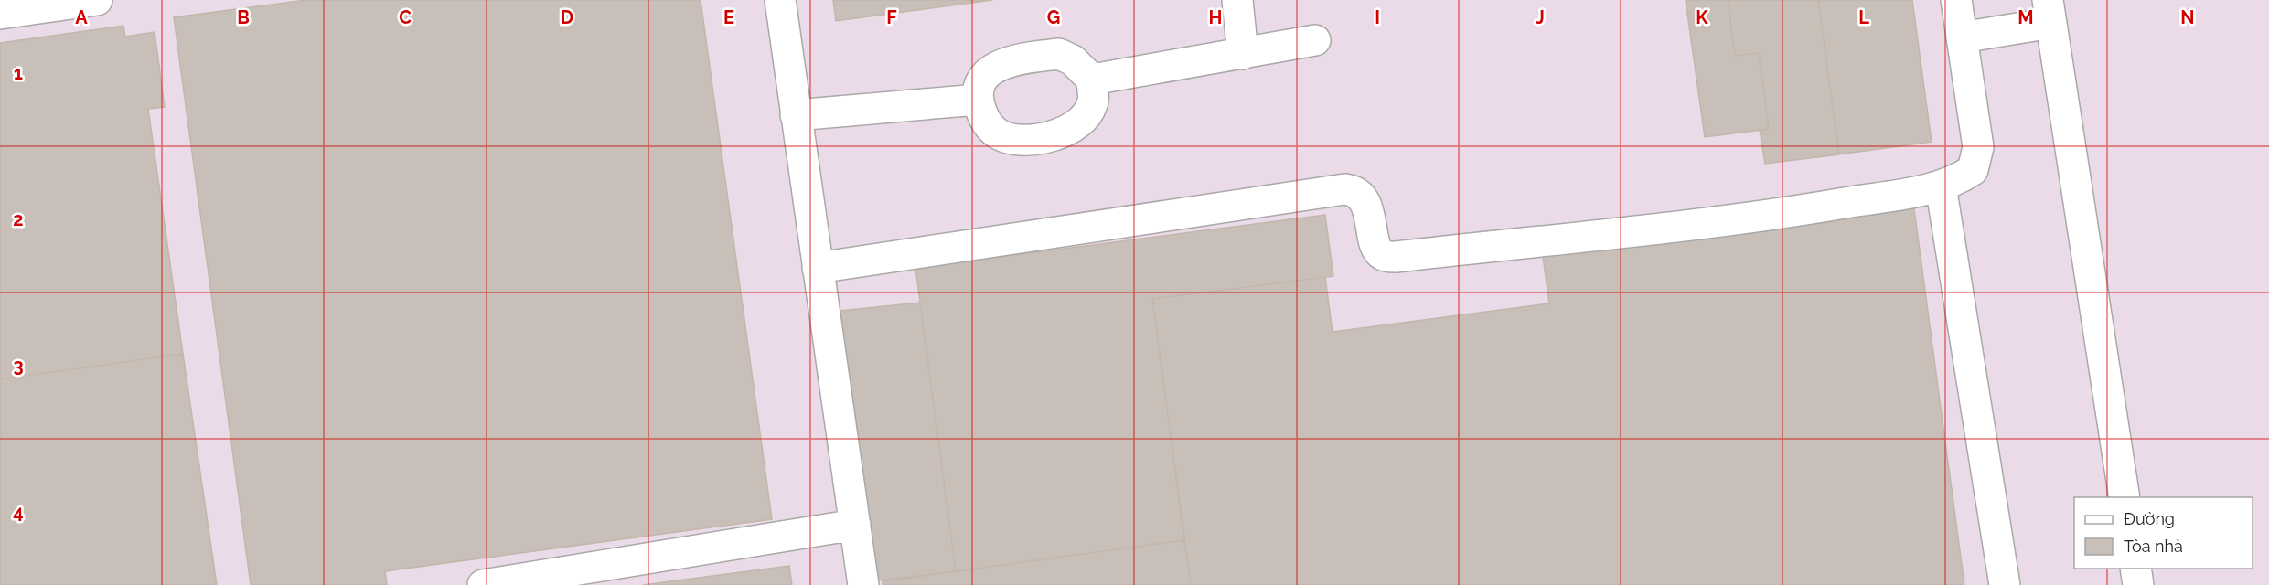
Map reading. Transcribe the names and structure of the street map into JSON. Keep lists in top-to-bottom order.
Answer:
{
  "legend": ["Đường", "Tòa nhà"],
  "grid": {
    "columns": [
      "A",
      "B",
      "C",
      "D",
      "E",
      "F",
      "G",
      "H",
      "I",
      "J",
      "K",
      "L",
      "M",
      "N"
    ],
    "rows": [
      "1",
      "2",
      "3",
      "4"
    ]
  }
}
